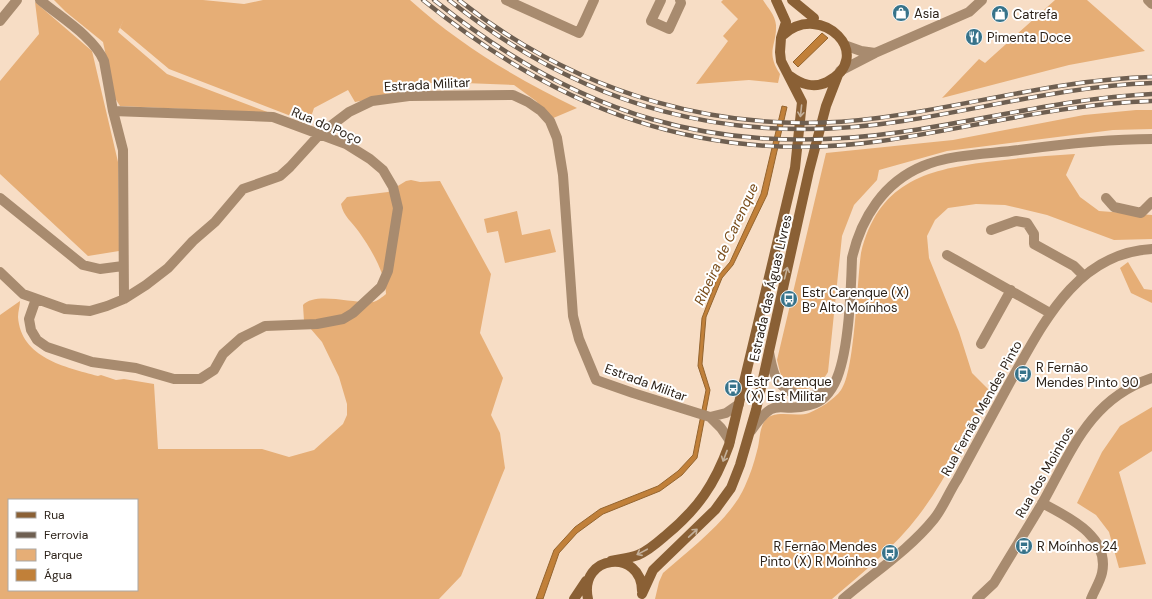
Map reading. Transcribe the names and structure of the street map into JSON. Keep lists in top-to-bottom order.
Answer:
{
  "streets": {
    "street": [
      "Estrada Militar",
      "Rua do Poço",
      "Estrada das Águas Livres",
      "Rua Fernão Mendes Pinto",
      "Rua dos Moinhos"
    ]
  },
  "crossings": [
    ["Estrada Militar", "Rua do Poço"],
    ["Estrada Militar", "Estrada das Águas Livres"]
  ],
  "water": ["Ribeira de Carenque"],
  "places": {
    "shop": ["Asia", "Catrefa"],
    "restaurant": ["Pimenta Doce"],
    "bus stop": [
      "Estr Carenque (X) Bº Alto Moínhos",
      "R Fernão Mendes Pinto 90",
      "Estr Carenque (X) Est Militar",
      "R Moínhos 24",
      "R Fernão Mendes Pinto (X) R Moínhos"
    ]
  },
  "legend": [
    "Rua",
    "Ferrovia",
    "Parque",
    "Água"
  ]
}
